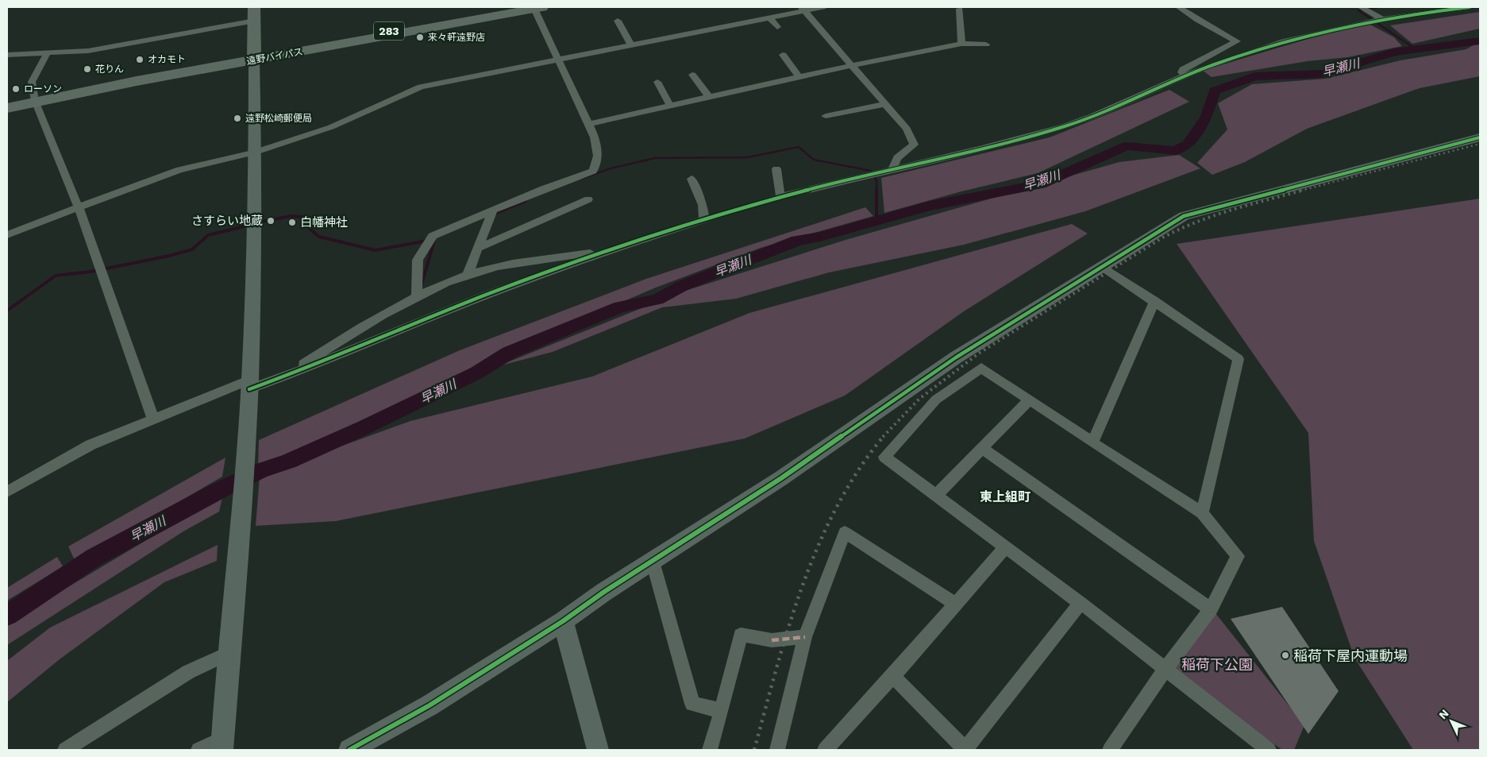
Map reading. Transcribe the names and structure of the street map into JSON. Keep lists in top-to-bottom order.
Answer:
{
  "streets": {
    "highway": ["283", "遠野バイパス"]
  },
  "districts": ["東上組町"],
  "water": ["早瀬川"],
  "parks": ["稲荷下公園"],
  "places": [
    "来々軒遠野店",
    "オカモト",
    "花りん",
    "ローソン",
    "遠野松崎郵便局",
    "さすらい地蔵",
    "白幡神社",
    "稲荷下屋内運動場"
  ],
  "north": "top left"
}
